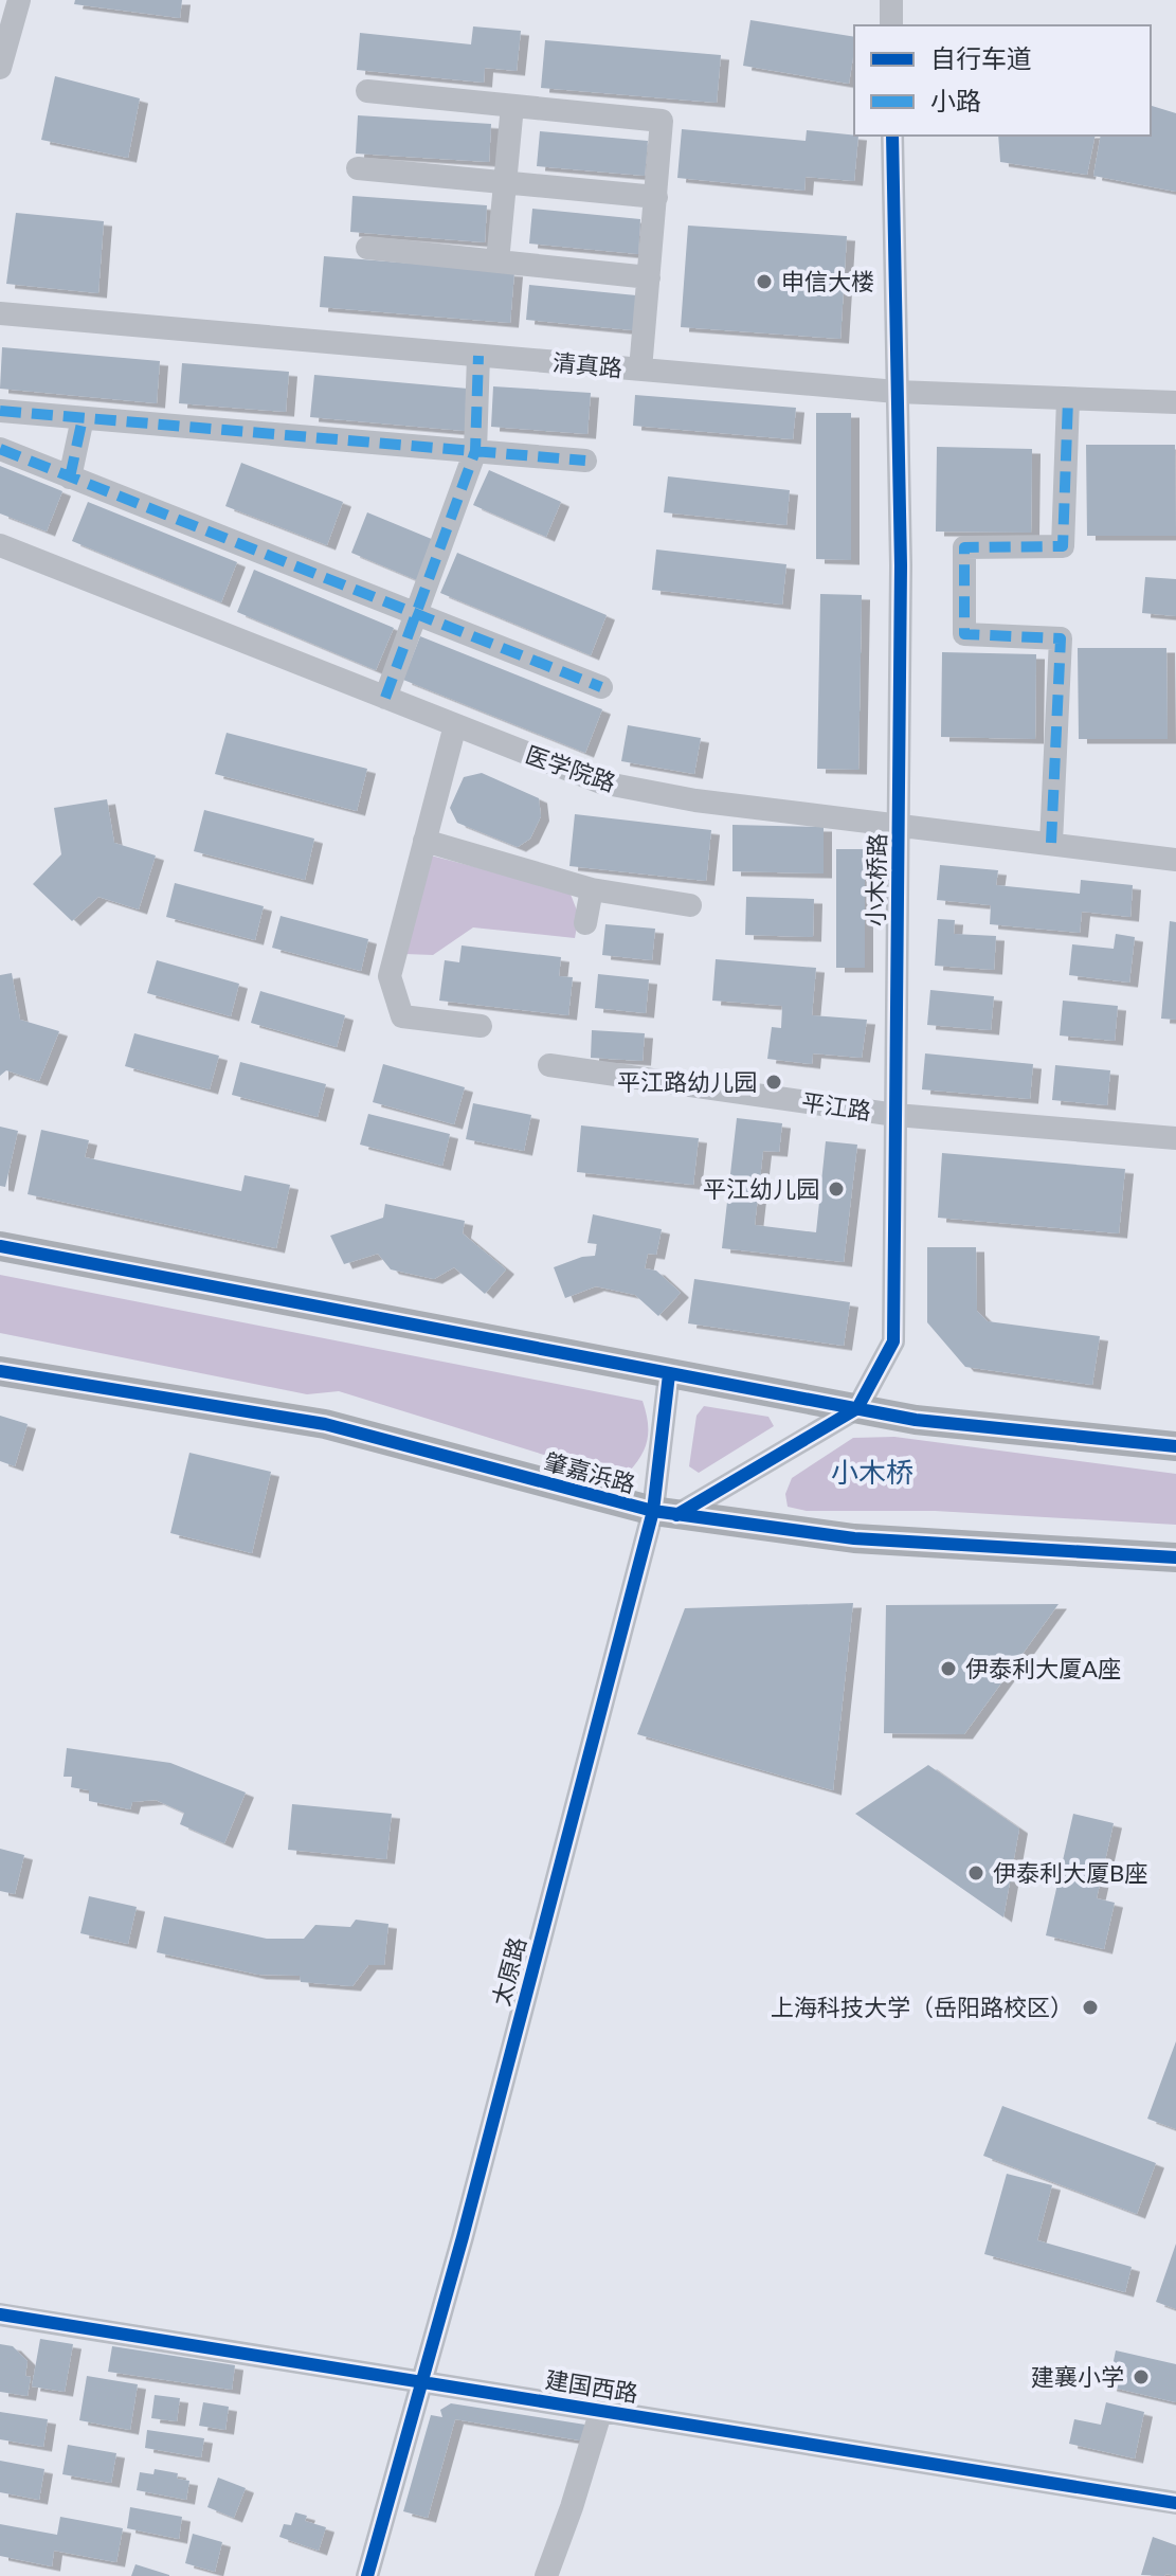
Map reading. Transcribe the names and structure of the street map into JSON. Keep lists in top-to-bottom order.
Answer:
{
  "streets": {
    "main road": ["肇嘉浜路"],
    "street": [
      "清真路",
      "医学院路",
      "小木桥路",
      "平江路",
      "太原路",
      "建国西路"
    ]
  },
  "crossings": [
    ["清真路", "小木桥路"],
    ["医学院路", "小木桥路"],
    ["小木桥路", "平江路"],
    ["肇嘉浜路", "太原路"],
    ["太原路", "建国西路"]
  ],
  "districts": ["小木桥"],
  "places": [
    "申信大楼",
    "平江路幼儿园",
    "平江幼儿园",
    "伊泰利大厦A座",
    "伊泰利大厦B座",
    "上海科技大学（岳阳路校区）",
    "建襄小学"
  ],
  "legend": ["自行车道", "小路"]
}
